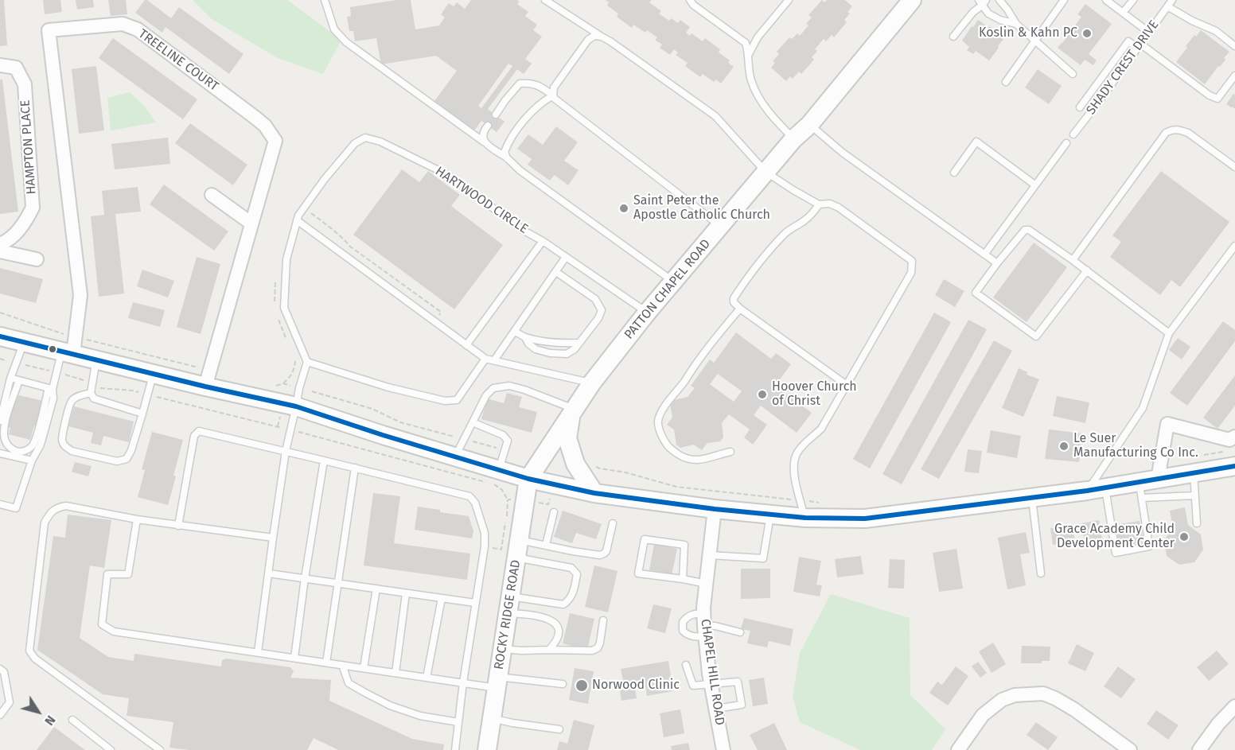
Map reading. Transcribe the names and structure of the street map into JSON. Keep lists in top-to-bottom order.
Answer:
{
  "streets": {
    "street": [
      "TREELINE COURT",
      "HAMPTON PLACE",
      "PATTON CHAPEL ROAD",
      "ROCKY RIDGE ROAD",
      "CHAPEL HILL ROAD"
    ],
    "lane": ["SHADY CREST DRIVE", "HARTWOOD CIRCLE"]
  },
  "crossings": [
    ["HARTWOOD CIRCLE", "PATTON CHAPEL ROAD"],
    ["PATTON CHAPEL ROAD", "ROCKY RIDGE ROAD"]
  ],
  "places": [
    "Koslin & Kahn PC",
    "Saint Peter the Apostle Catholic Church",
    "Hoover Church of Christ",
    "Le Suer Manufacturing Co Inc.",
    "Grace Academy Child Development Center",
    "Norwood Clinic"
  ],
  "north": "bottom right"
}
